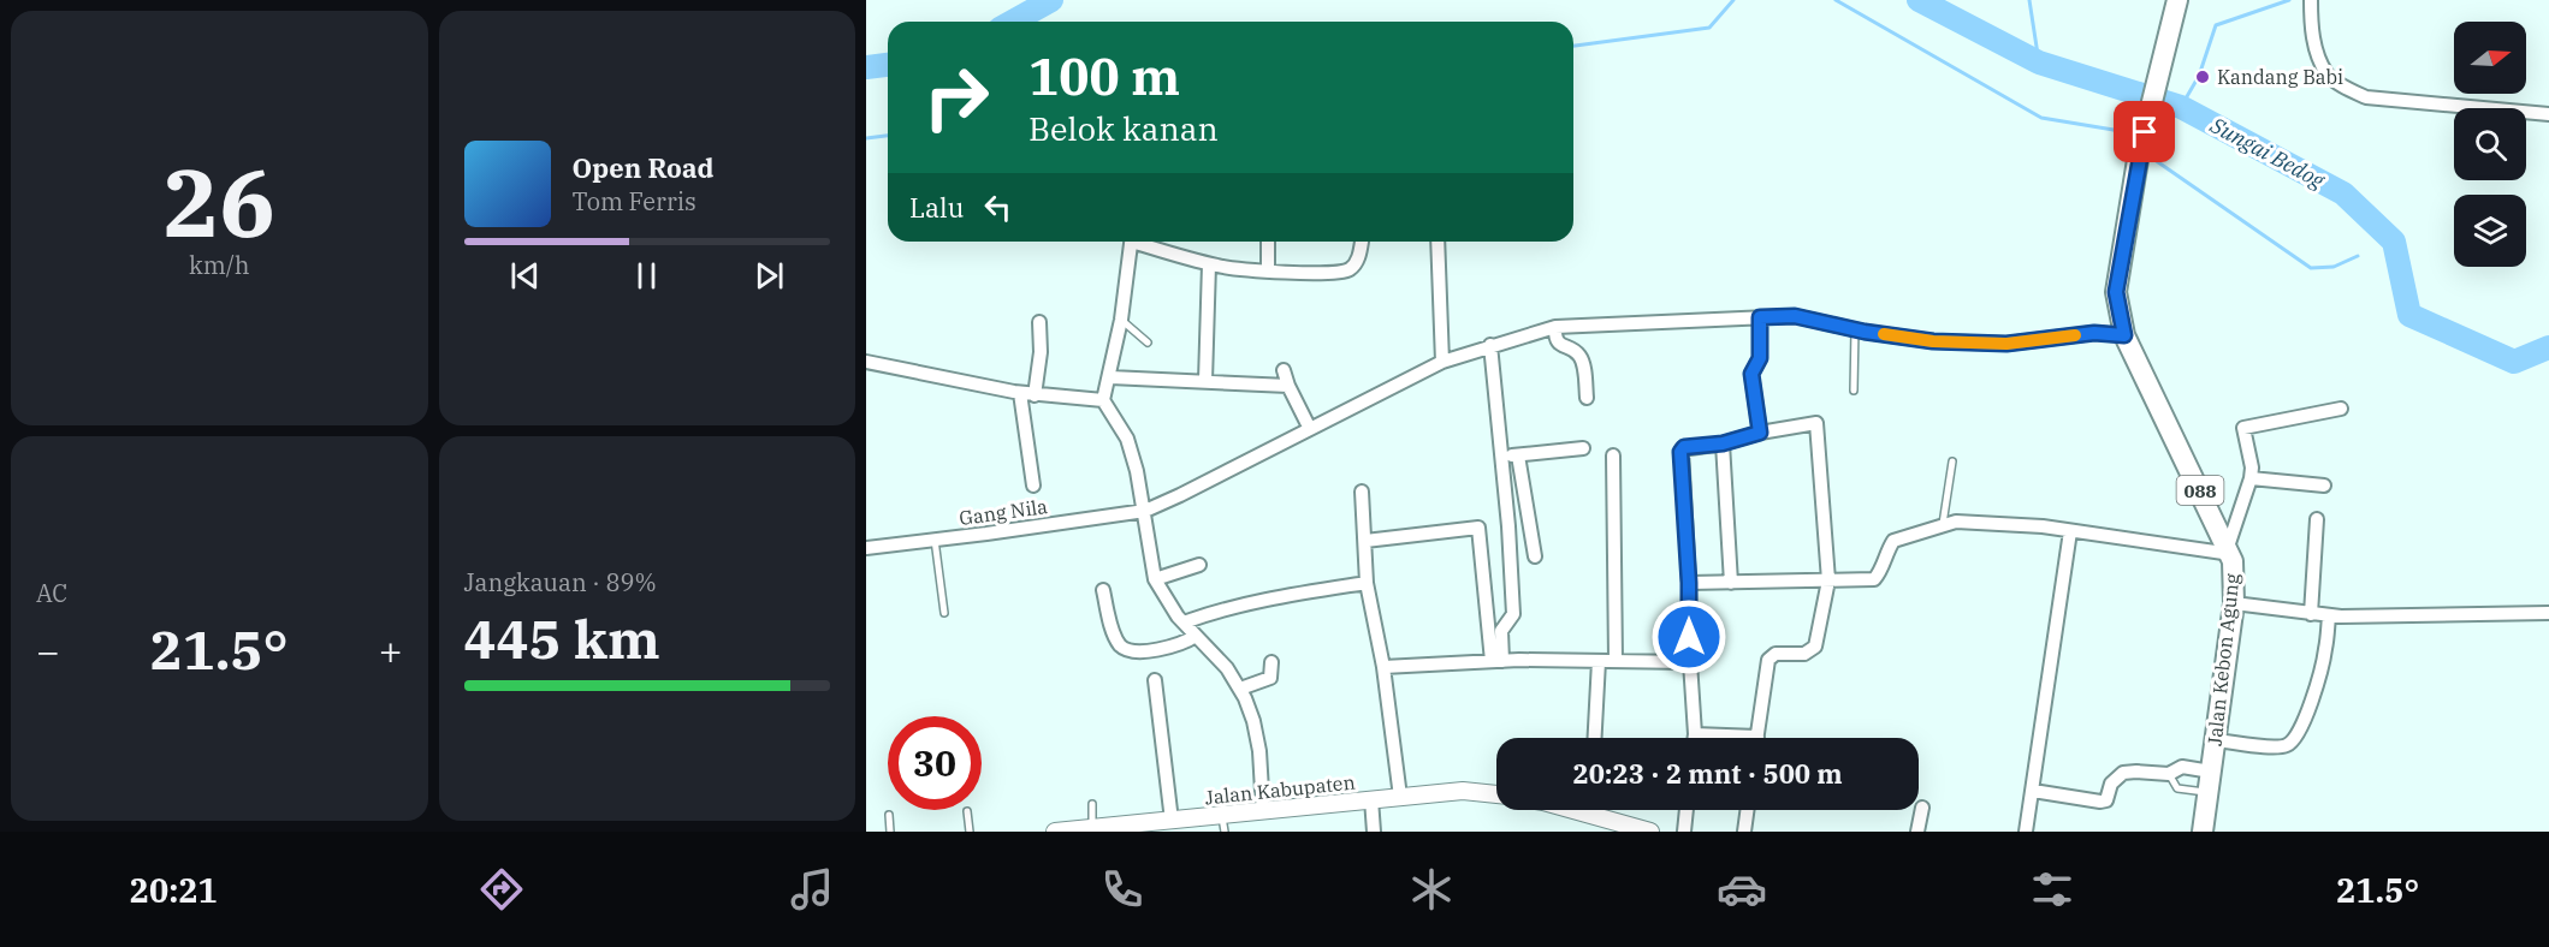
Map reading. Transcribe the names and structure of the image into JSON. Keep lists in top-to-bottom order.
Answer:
{
  "streets": {
    "main road": ["088", "Jalan Kebon Agung", "Jalan Kabupaten"],
    "street": ["Gang Nila"]
  },
  "crossings": [
    ["Gang Nila", "Jalan Kebon Agung"]
  ],
  "water": ["Sungai Bedog"],
  "places": ["Kandang Babi"],
  "north": "right",
  "page": {
    "tile": [
      ["26", "km/h"],
      "AC",
      ["Jangkauan · 89%", "445 km"]
    ],
    "turn": ["100 m", "Belok kanan"],
    "song": ["Open Road", "Tom Ferris"],
    "then": "Lalu",
    "heat": ["−", "21.5°", "+"],
    "limit": "30",
    "trip": "20:23 · 2 mnt · 500 m",
    "tabs": ["20:21", "21.5°"]
  }
}
